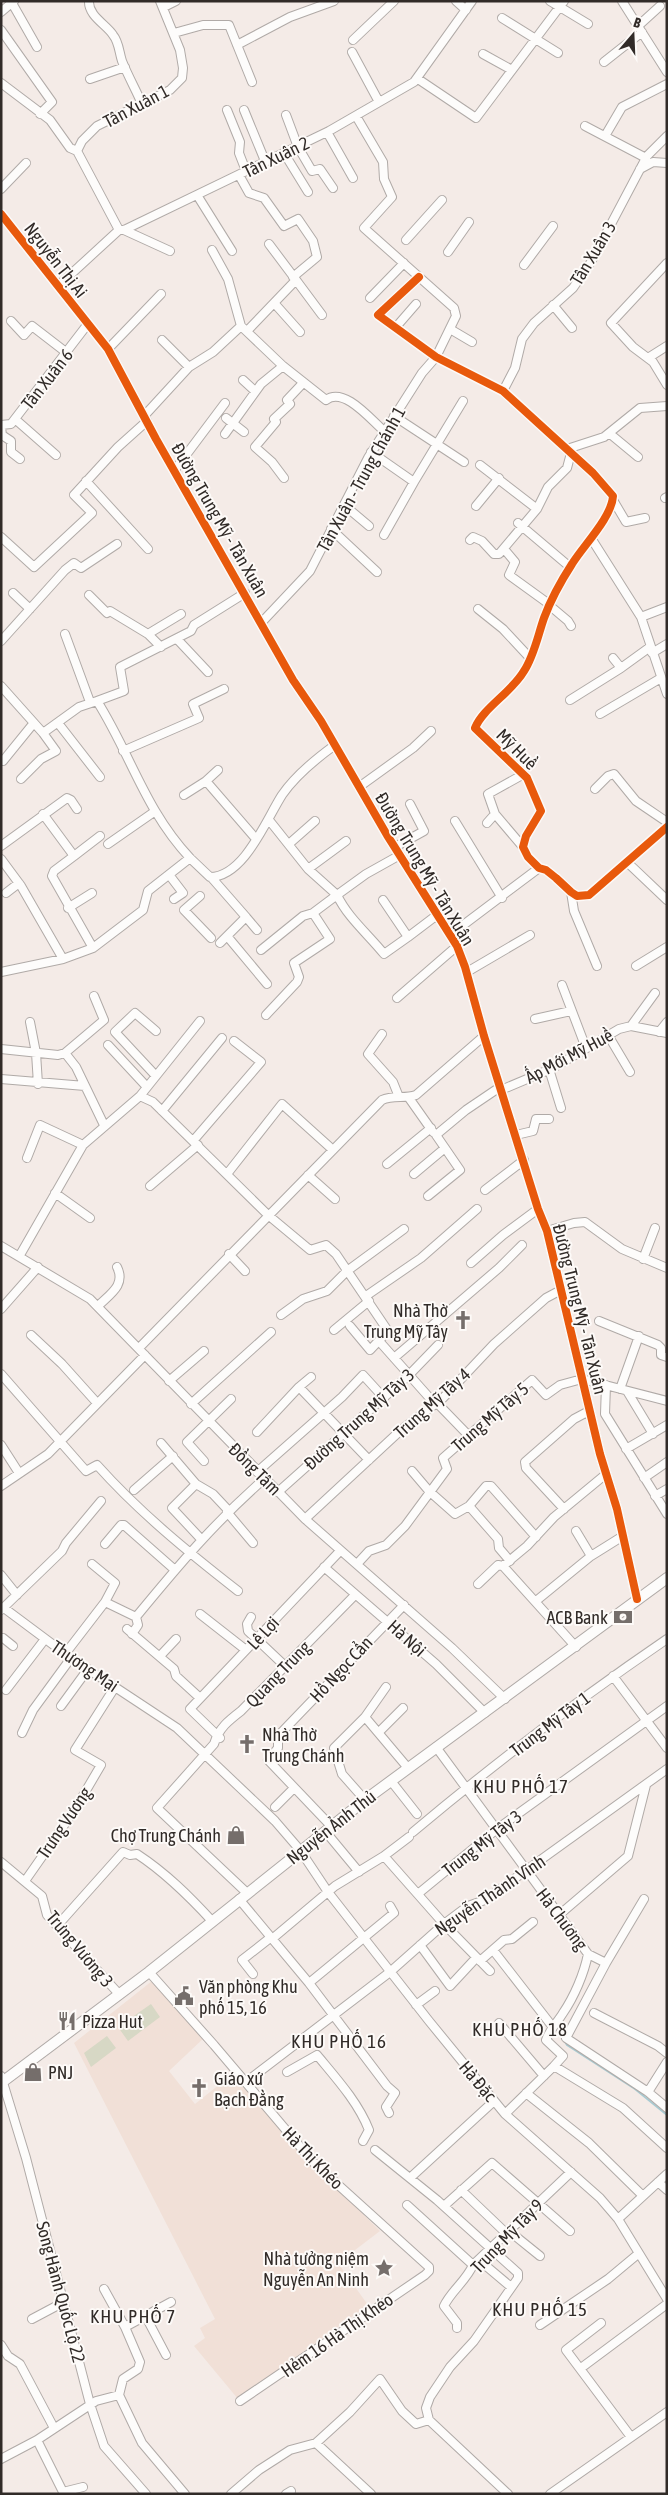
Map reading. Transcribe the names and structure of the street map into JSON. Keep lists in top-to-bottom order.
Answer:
{
  "streets": {
    "main road": ["Nguyễn Ảnh Thủ"],
    "street": [
      "Tân Xuân 1",
      "Tân Xuân 2",
      "Tân Xuân 3",
      "Nguyễn Thị Ai",
      "Tân Xuân 6",
      "Tân Xuân - Trung Chánh 1",
      "Đường Trung Mỹ - Tân Xuân",
      "Mỹ Huề",
      "Ấp Mới Mỹ Huề",
      "Trung Mỹ Tây 4",
      "Trung Mỹ Tây 5",
      "Đường Trung Mỹ Tây 3",
      "Đồng Tâm",
      "Lê Lợi",
      "Hà Nội",
      "Thương Mại",
      "Hồ Ngọc Cẩn",
      "Quang Trung",
      "Trung Mỹ Tây 1",
      "Trưng Vương",
      "Trung Mỹ Tây 3",
      "Nguyễn Thành Vĩnh",
      "Hà Chương",
      "Trưng Vương 3",
      "Hà Đặc",
      "Hà Thị Khéo",
      "Trung Mỹ Tây 9",
      "Song Hành Quốc Lộ 22",
      "Hẻm 16 Hà Thị Khéo"
    ]
  },
  "crossings": [
    ["Tân Xuân 2", "Nguyễn Thị Ai"],
    ["Nguyễn Thị Ai", "Tân Xuân 6"],
    ["Nguyễn Thị Ai", "Đường Trung Mỹ - Tân Xuân"],
    ["Tân Xuân 6", "Đường Trung Mỹ - Tân Xuân"],
    ["Tân Xuân - Trung Chánh 1", "Đường Trung Mỹ - Tân Xuân"],
    ["Đường Trung Mỹ - Tân Xuân", "Ấp Mới Mỹ Huề"],
    ["Đường Trung Mỹ - Tân Xuân", "Trung Mỹ Tây 4"],
    ["Đường Trung Mỹ - Tân Xuân", "Trung Mỹ Tây 5"],
    ["Đường Trung Mỹ - Tân Xuân", "Nguyễn Ảnh Thủ"],
    ["Trung Mỹ Tây 4", "Đồng Tâm"],
    ["Trung Mỹ Tây 5", "Đồng Tâm"],
    ["Đường Trung Mỹ Tây 3", "Đồng Tâm"],
    ["Đồng Tâm", "Lê Lợi"],
    ["Đồng Tâm", "Hồ Ngọc Cẩn"],
    ["Đồng Tâm", "Nguyễn Ảnh Thủ"],
    ["Lê Lợi", "Hà Nội"],
    ["Lê Lợi", "Quang Trung"],
    ["Hà Nội", "Hồ Ngọc Cẩn"],
    ["Hà Nội", "Quang Trung"],
    ["Hà Nội", "Nguyễn Ảnh Thủ"],
    ["Thương Mại", "Quang Trung"],
    ["Thương Mại", "Trưng Vương"],
    ["Thương Mại", "Hà Đặc"],
    ["Quang Trung", "Nguyễn Ảnh Thủ"],
    ["Trung Mỹ Tây 1", "Hà Chương"],
    ["Trung Mỹ Tây 1", "Hà Đặc"],
    ["Trưng Vương", "Trưng Vương 3"],
    ["Nguyễn Ảnh Thủ", "Hà Chương"],
    ["Nguyễn Ảnh Thủ", "Trưng Vương 3"],
    ["Nguyễn Ảnh Thủ", "Hà Đặc"],
    ["Nguyễn Ảnh Thủ", "Hà Thị Khéo"],
    ["Nguyễn Ảnh Thủ", "Song Hành Quốc Lộ 22"],
    ["Trung Mỹ Tây 3", "Hà Chương"],
    ["Nguyễn Thành Vĩnh", "Hà Chương"],
    ["Nguyễn Thành Vĩnh", "Hà Đặc"],
    ["Nguyễn Thành Vĩnh", "Hà Thị Khéo"],
    ["Hà Đặc", "Trung Mỹ Tây 9"],
    ["Hà Thị Khéo", "Hẻm 16 Hà Thị Khéo"]
  ],
  "districts": [
    "KHU PHỐ 17",
    "KHU PHỐ 18",
    "KHU PHỐ 16",
    "KHU PHỐ 15",
    "KHU PHỐ 7"
  ],
  "places": {
    "church": ["Nhà Thờ Trung Mỹ Tây", "Nhà Thờ Trung Chánh", "Giáo xứ Bạch Đằng"],
    "bank": ["ACB Bank"],
    "shop": ["Chợ Trung Chánh", "PNJ"],
    "public building": ["Văn phòng Khu phố 15, 16"],
    "restaurant": ["Pizza Hut"],
    "place": ["Nhà tưởng niệm Nguyễn An Ninh"]
  },
  "north": "top"
}
